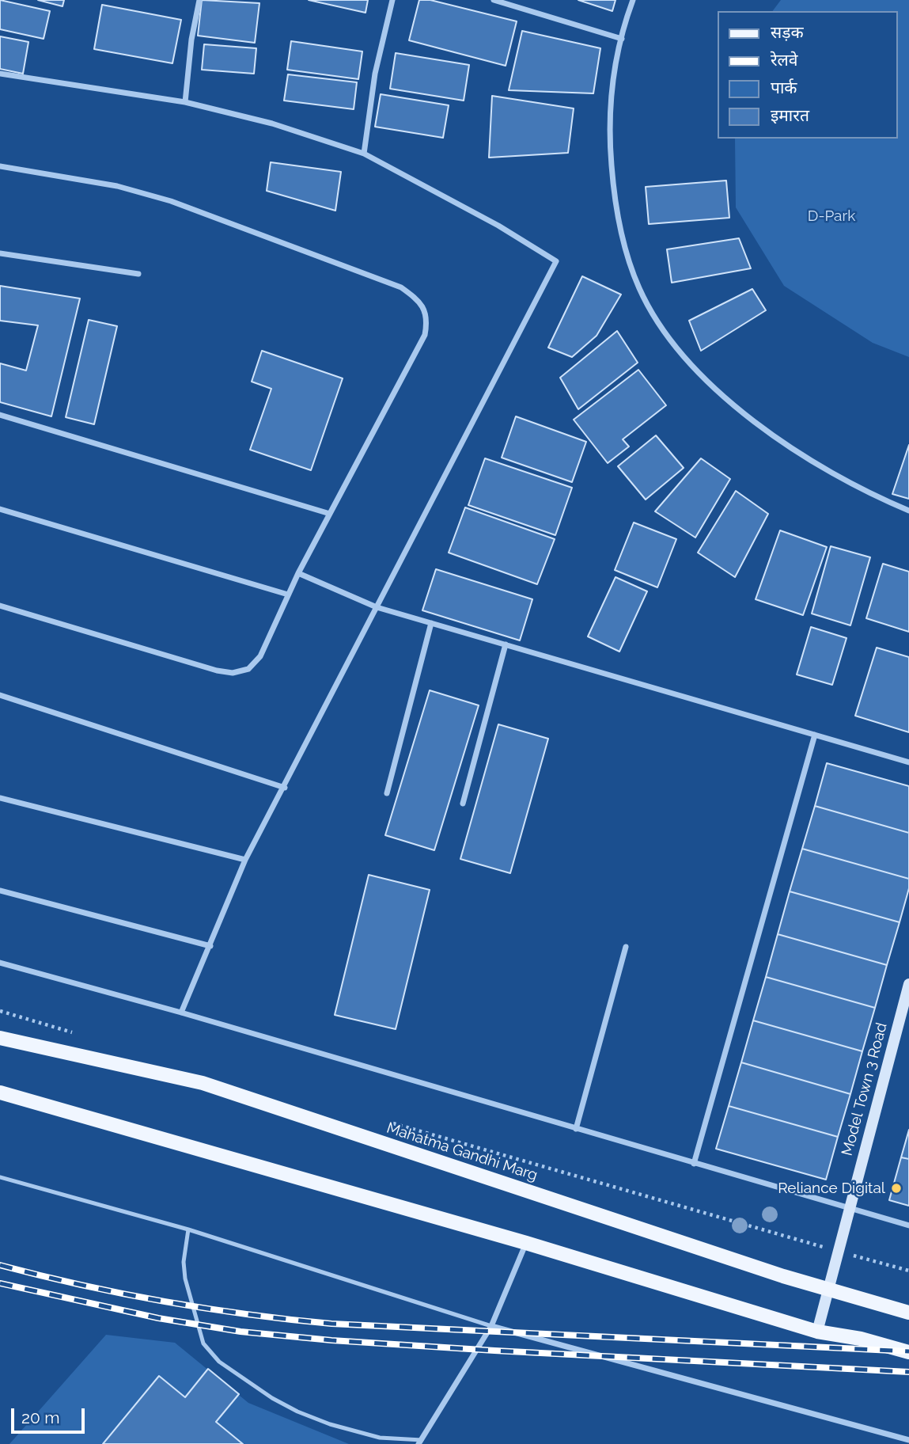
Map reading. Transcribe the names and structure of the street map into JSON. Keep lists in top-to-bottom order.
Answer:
{
  "streets": {
    "main road": ["Mahatma Gandhi Marg"],
    "street": ["Model Town 3 Road"]
  },
  "crossings": [
    ["Model Town 3 Road", "Mahatma Gandhi Marg"]
  ],
  "parks": ["D-Park"],
  "places": ["Reliance Digital"],
  "legend": [
    "सड़क",
    "रेलवे",
    "पार्क",
    "इमारत"
  ],
  "scale_bar": "20 m"
}
